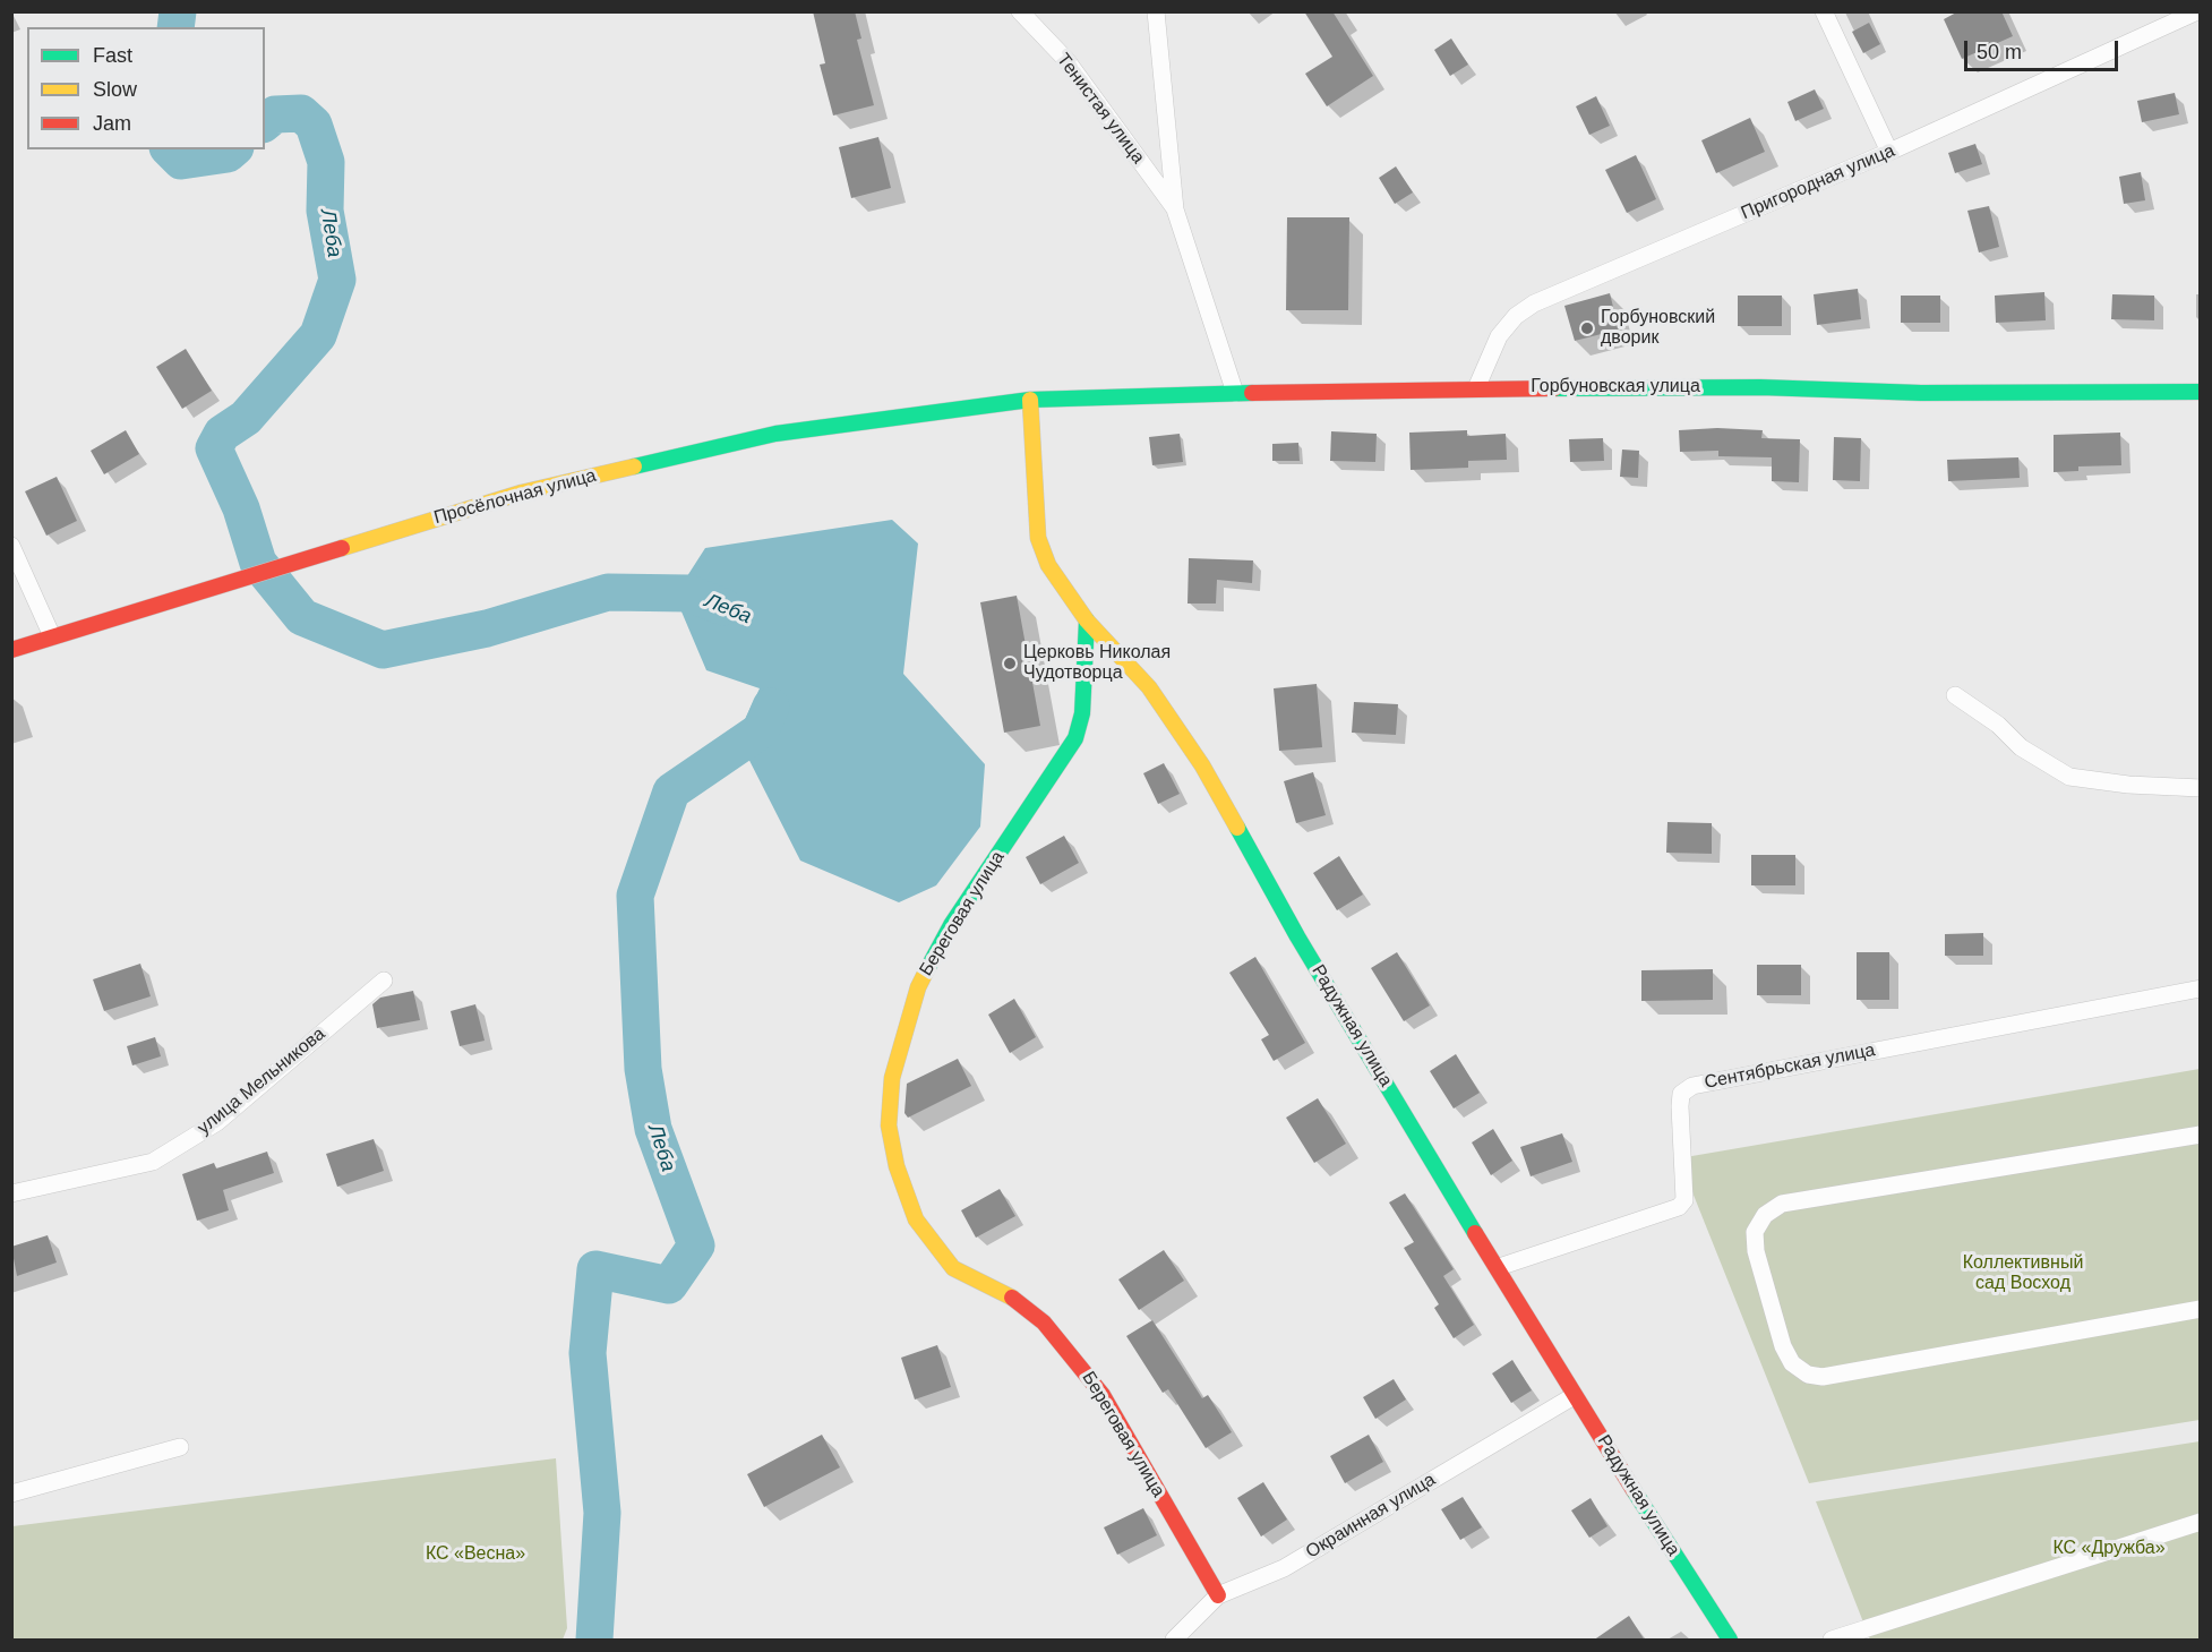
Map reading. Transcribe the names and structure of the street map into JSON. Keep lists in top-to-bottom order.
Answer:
{
  "streets": {
    "street": [
      "Тенистая улица",
      "Пригородная улица",
      "Горбуновская улица",
      "Просёлочная улица",
      "Береговая улица",
      "Радужная улица",
      "Сентябрьская улица",
      "улица Мельникова",
      "Окраинная улица"
    ]
  },
  "crossings": [
    ["Пригородная улица", "Горбуновская улица"],
    ["Горбуновская улица", "Просёлочная улица"],
    ["Горбуновская улица", "Радужная улица"],
    ["Просёлочная улица", "Радужная улица"],
    ["Береговая улица", "Радужная улица"],
    ["Береговая улица", "Окраинная улица"],
    ["Радужная улица", "Сентябрьская улица"],
    ["Радужная улица", "Окраинная улица"]
  ],
  "water": ["Леба"],
  "parks": ["Коллективный сад Восход", "КС «Дружба»", "КС «Весна»"],
  "places": ["Горбуновский дворик", "Церковь Николая Чудотворца"],
  "legend": ["Fast", "Slow", "Jam"],
  "scale_bar": "50 m"
}
